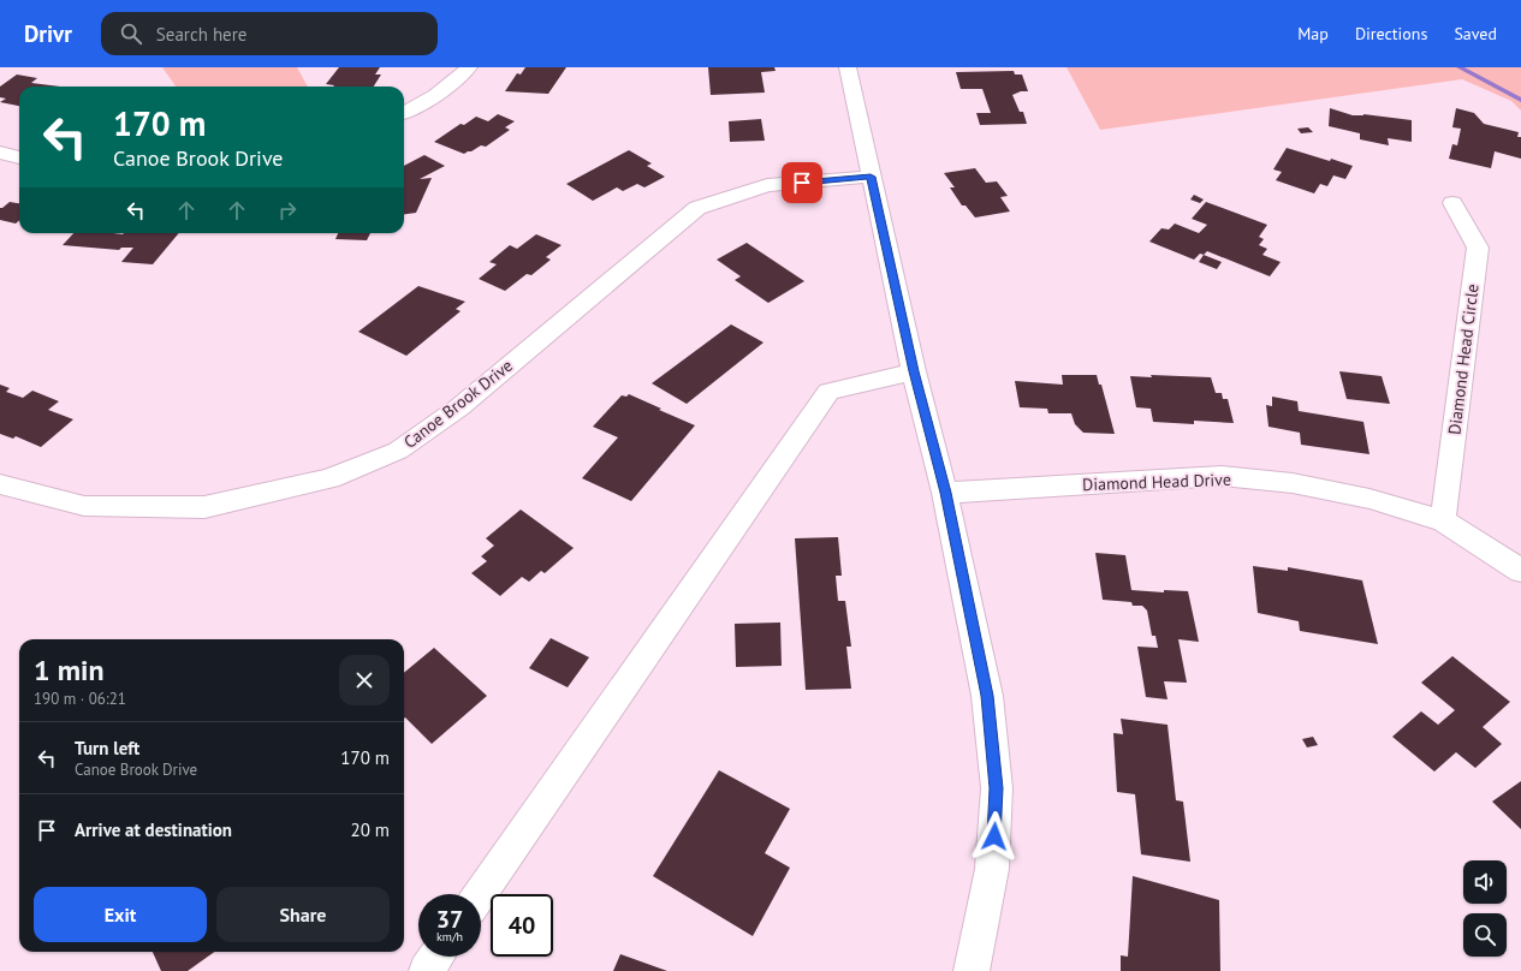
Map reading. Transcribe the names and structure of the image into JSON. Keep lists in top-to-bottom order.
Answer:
{
  "streets": {
    "street": ["Diamond Head Circle", "Canoe Brook Drive", "Diamond Head Drive"]
  },
  "crossings": [
    ["Diamond Head Circle", "Diamond Head Drive"]
  ],
  "page": {
    "header": "Drivr",
    "search": "Search here",
    "nav": ["Map", "Directions", "Saved"],
    "turn": ["170 m", "Canoe Brook Drive"],
    "heading": ["1 min", "190 m · 06:21"],
    "list": [
      {
        "name": "Turn left",
        "note": "Canoe Brook Drive",
        "value": "170 m"
      },
      {
        "name": "Arrive at destination",
        "value": "20 m"
      }
    ],
    "buttons": ["Exit", "Share"],
    "speed": "37 km/h",
    "limit": "40"
  }
}
